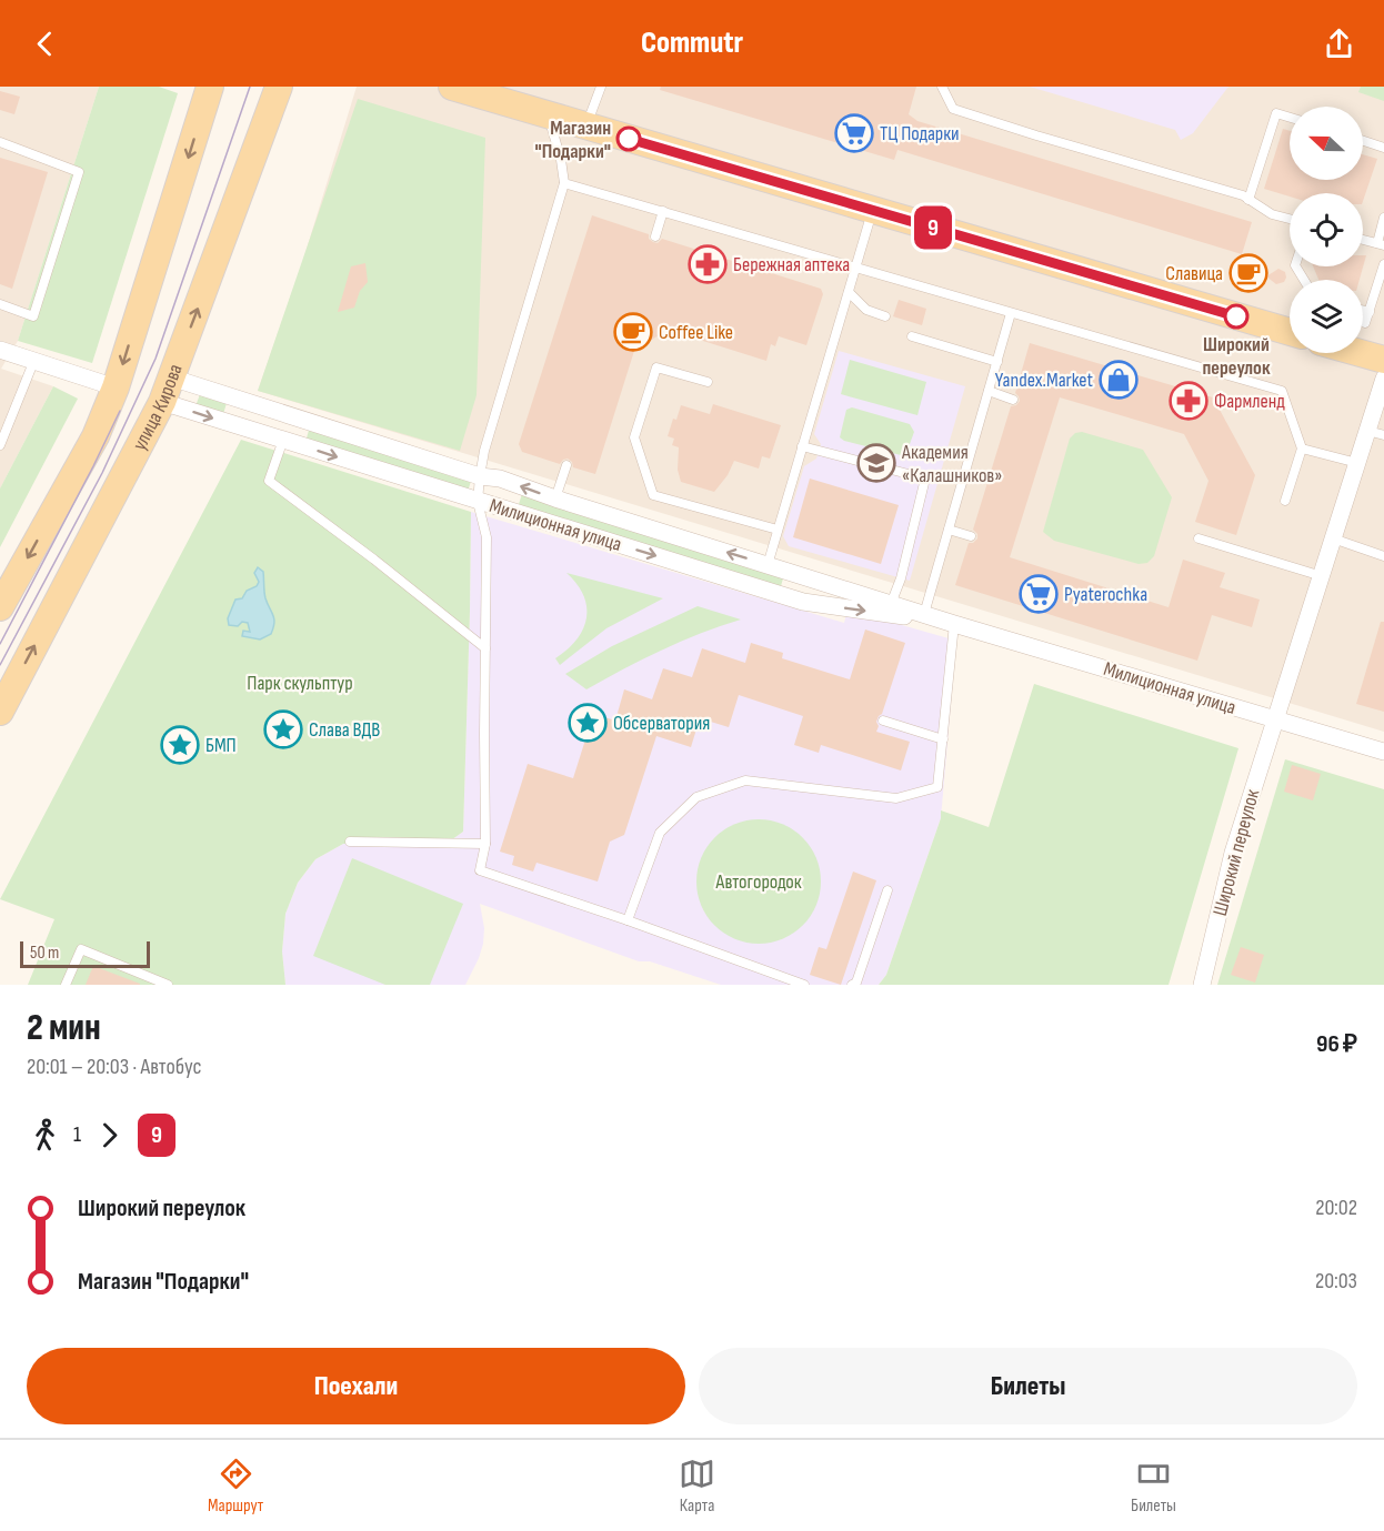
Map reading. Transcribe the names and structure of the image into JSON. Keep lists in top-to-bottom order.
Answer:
{
  "streets": {
    "main road": ["улица Кирова"],
    "street": ["Милиционная улица", "Широкий переулок"]
  },
  "crossings": [
    ["улица Кирова", "Милиционная улица"],
    ["Милиционная улица", "Широкий переулок"]
  ],
  "parks": ["Парк скульптур", "Автогородок"],
  "places": {
    "supermarket": ["ТЦ Подарки", "Pyaterochka"],
    "other": ["Магазин \"Подарки\"", "Широкий переулок"],
    "pharmacy": ["Бережная аптека", "Фармленд"],
    "cafe": ["Славица", "Coffee Like"],
    "shop": ["Yandex.Market"],
    "school or university": ["Академия «Калашников»"],
    "place": ["Обсерватория", "Слава ВДВ", "БМП"]
  },
  "lines": ["bus line 9"],
  "scale_bar": "50 m",
  "north": "left",
  "page": {
    "header": "Commutr",
    "on_map": "9",
    "scale": "50 m",
    "heading": ["2 мин", "20:01 – 20:03 · Автобус", "96 ₽"],
    "legs": ["1", "9"],
    "list": [
      {
        "name": "Широкий переулок",
        "value": "20:02"
      },
      {
        "name": "Магазин \"Подарки\"",
        "value": "20:03"
      }
    ],
    "buttons": ["Поехали", "Билеты"],
    "tabs": ["Маршрут", "Карта", "Билеты"]
  }
}
